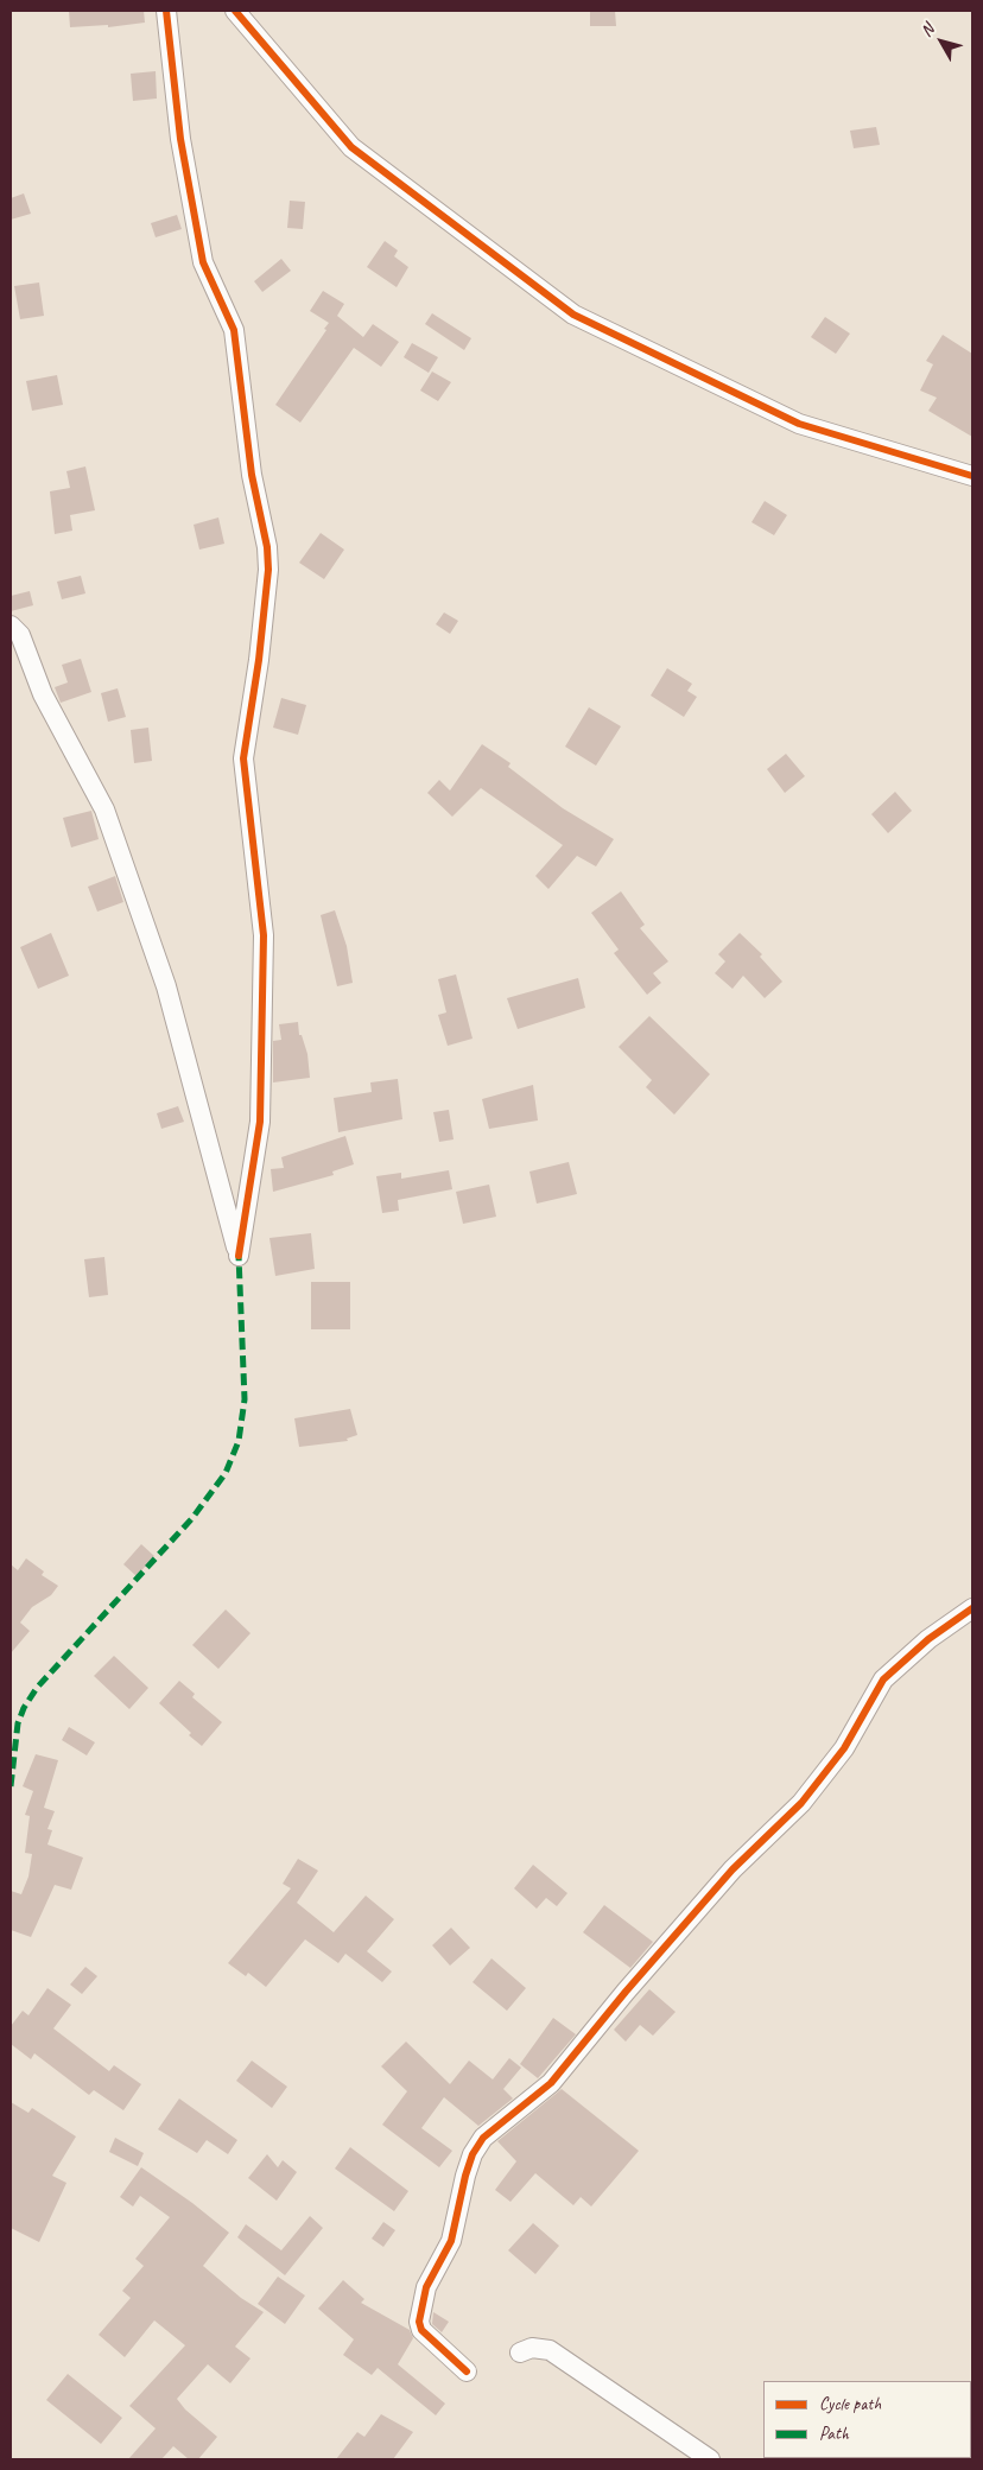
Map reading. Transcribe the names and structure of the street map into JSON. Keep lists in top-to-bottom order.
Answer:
{
  "legend": ["Cycle path", "Path"],
  "north": "top left"
}
